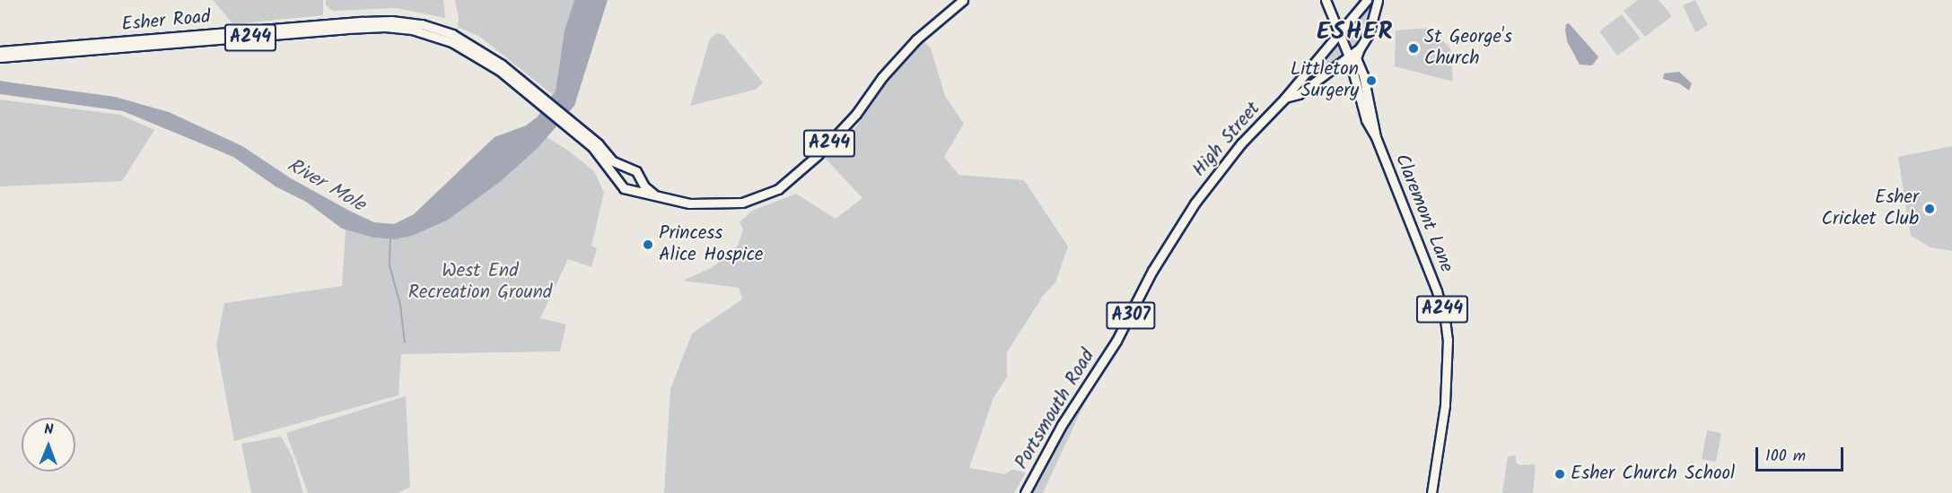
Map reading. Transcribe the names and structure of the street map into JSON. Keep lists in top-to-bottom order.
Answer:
{
  "streets": {
    "main road": [
      "Esher Road",
      "A244",
      "High Street",
      "Claremont Lane",
      "A307",
      "Portsmouth Road"
    ]
  },
  "crossings": [
    ["Esher Road", "A244"],
    ["A244", "High Street"],
    ["A244", "Claremont Lane"],
    ["High Street", "Claremont Lane"],
    ["High Street", "Portsmouth Road"]
  ],
  "districts": ["ESHER"],
  "water": ["River Mole"],
  "parks": ["West End Recreation Ground"],
  "places": [
    "St George's Church",
    "Littleton Surgery",
    "Esher Cricket Club",
    "Princess Alice Hospice",
    "Esher Church School"
  ],
  "scale_bar": "100 m",
  "north": "top"
}
